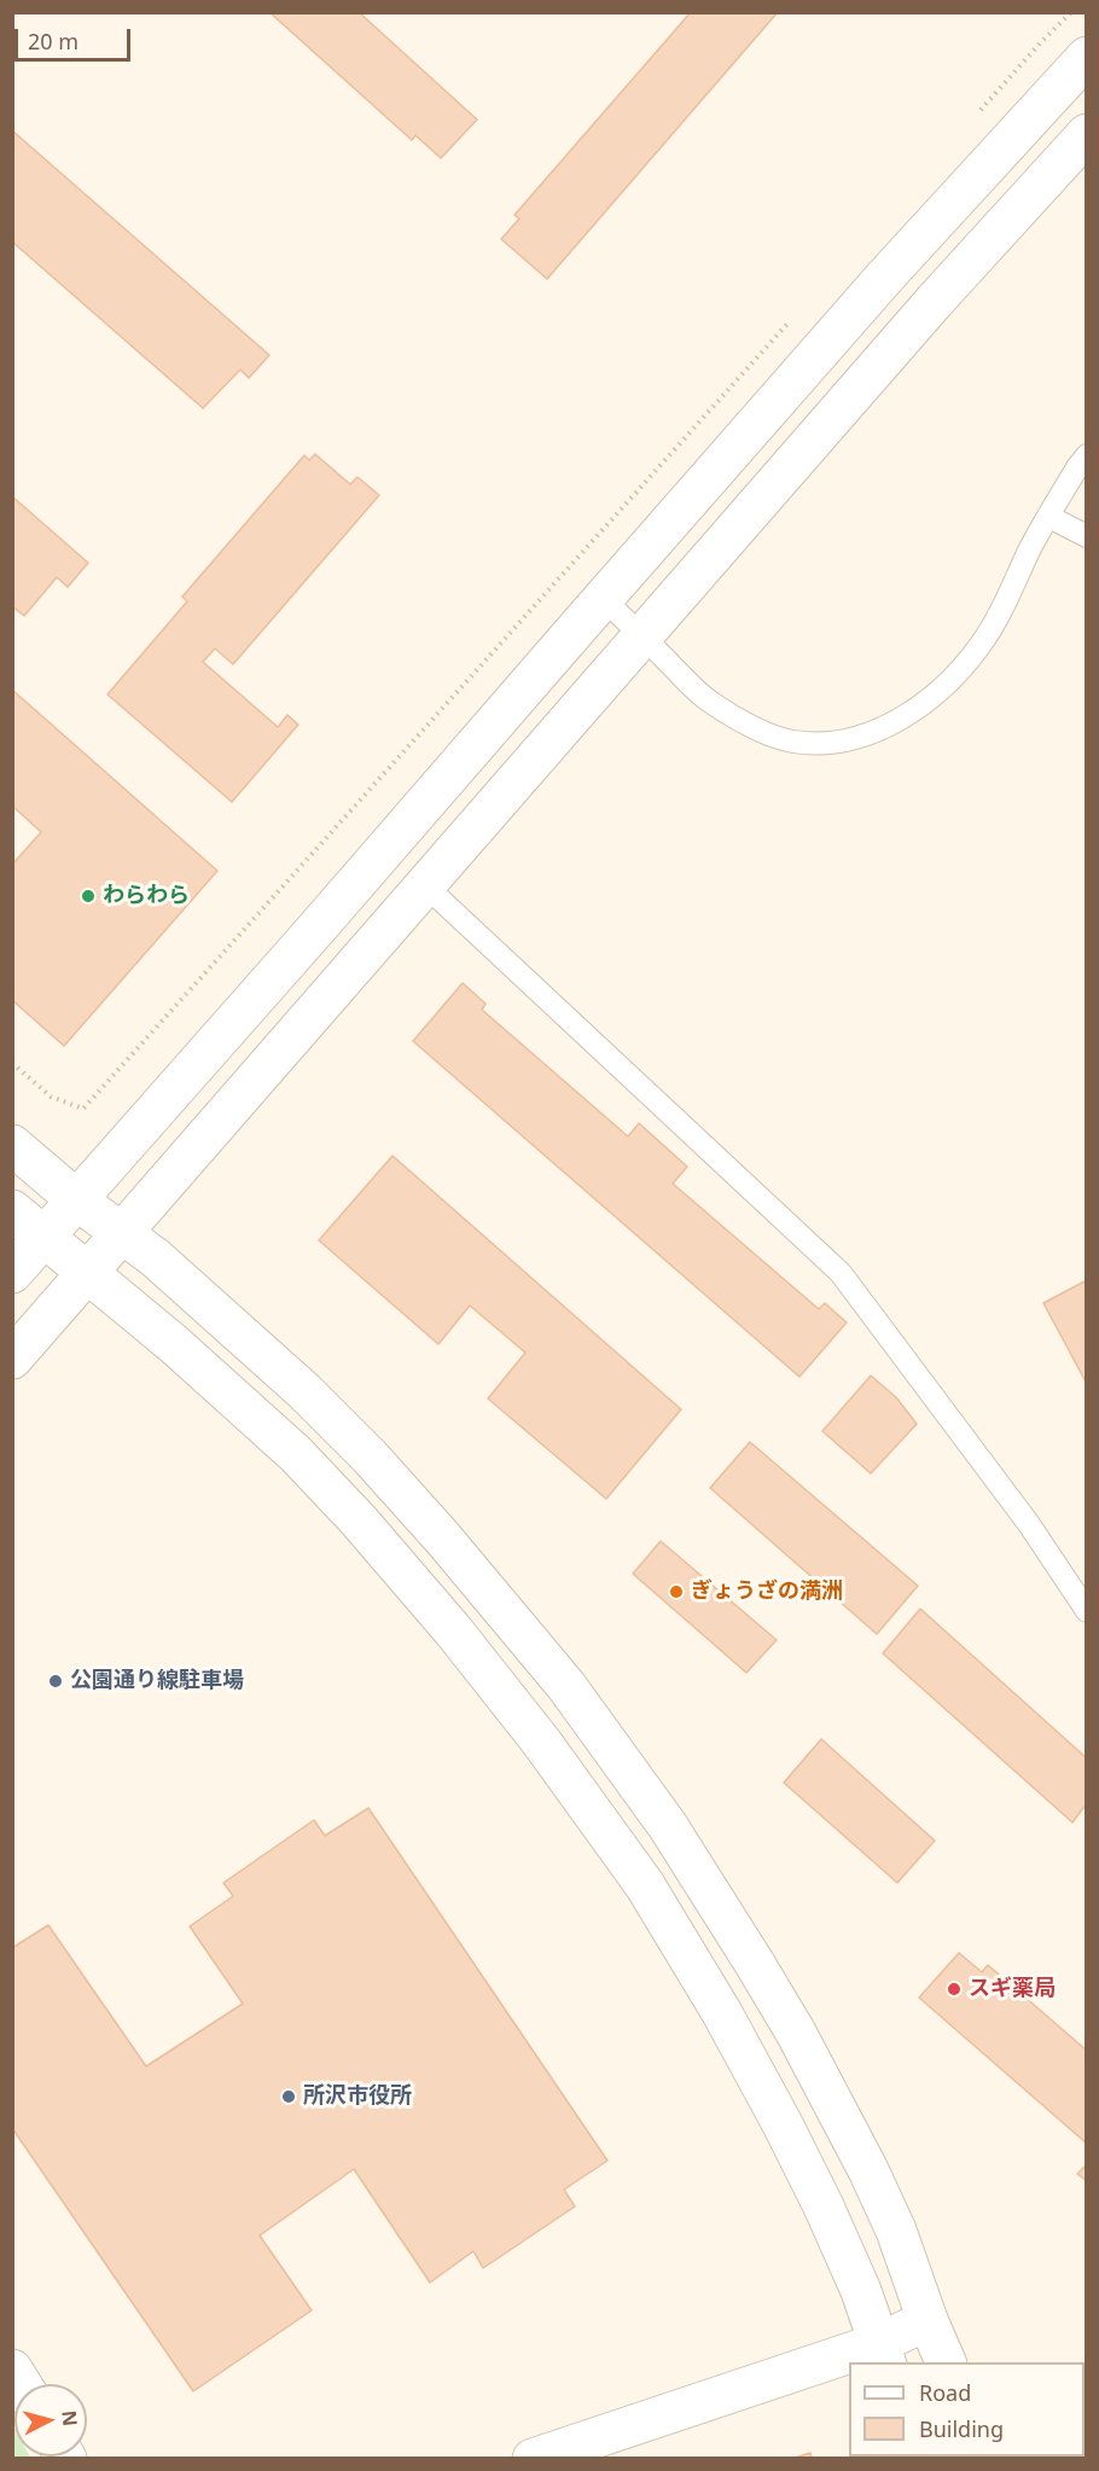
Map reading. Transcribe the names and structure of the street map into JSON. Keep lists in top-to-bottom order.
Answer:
{
  "places": [
    "わらわら",
    "ぎょうざの満洲",
    "公園通り線駐車場",
    "スギ薬局",
    "所沢市役所"
  ],
  "legend": ["Road", "Building"],
  "scale_bar": "20 m",
  "north": "right"
}
